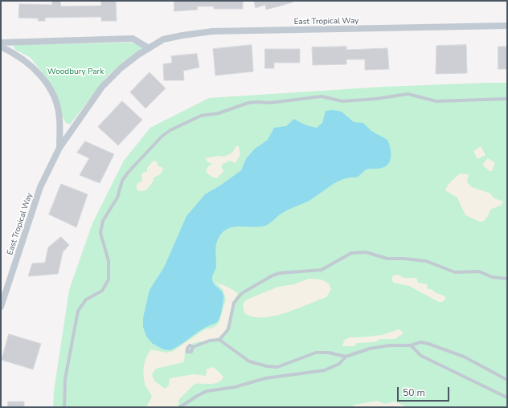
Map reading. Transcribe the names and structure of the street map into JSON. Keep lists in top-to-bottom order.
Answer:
{
  "streets": {
    "street": ["East Tropical Way"]
  },
  "parks": ["Woodbury Park"],
  "scale_bar": "50 m"
}
